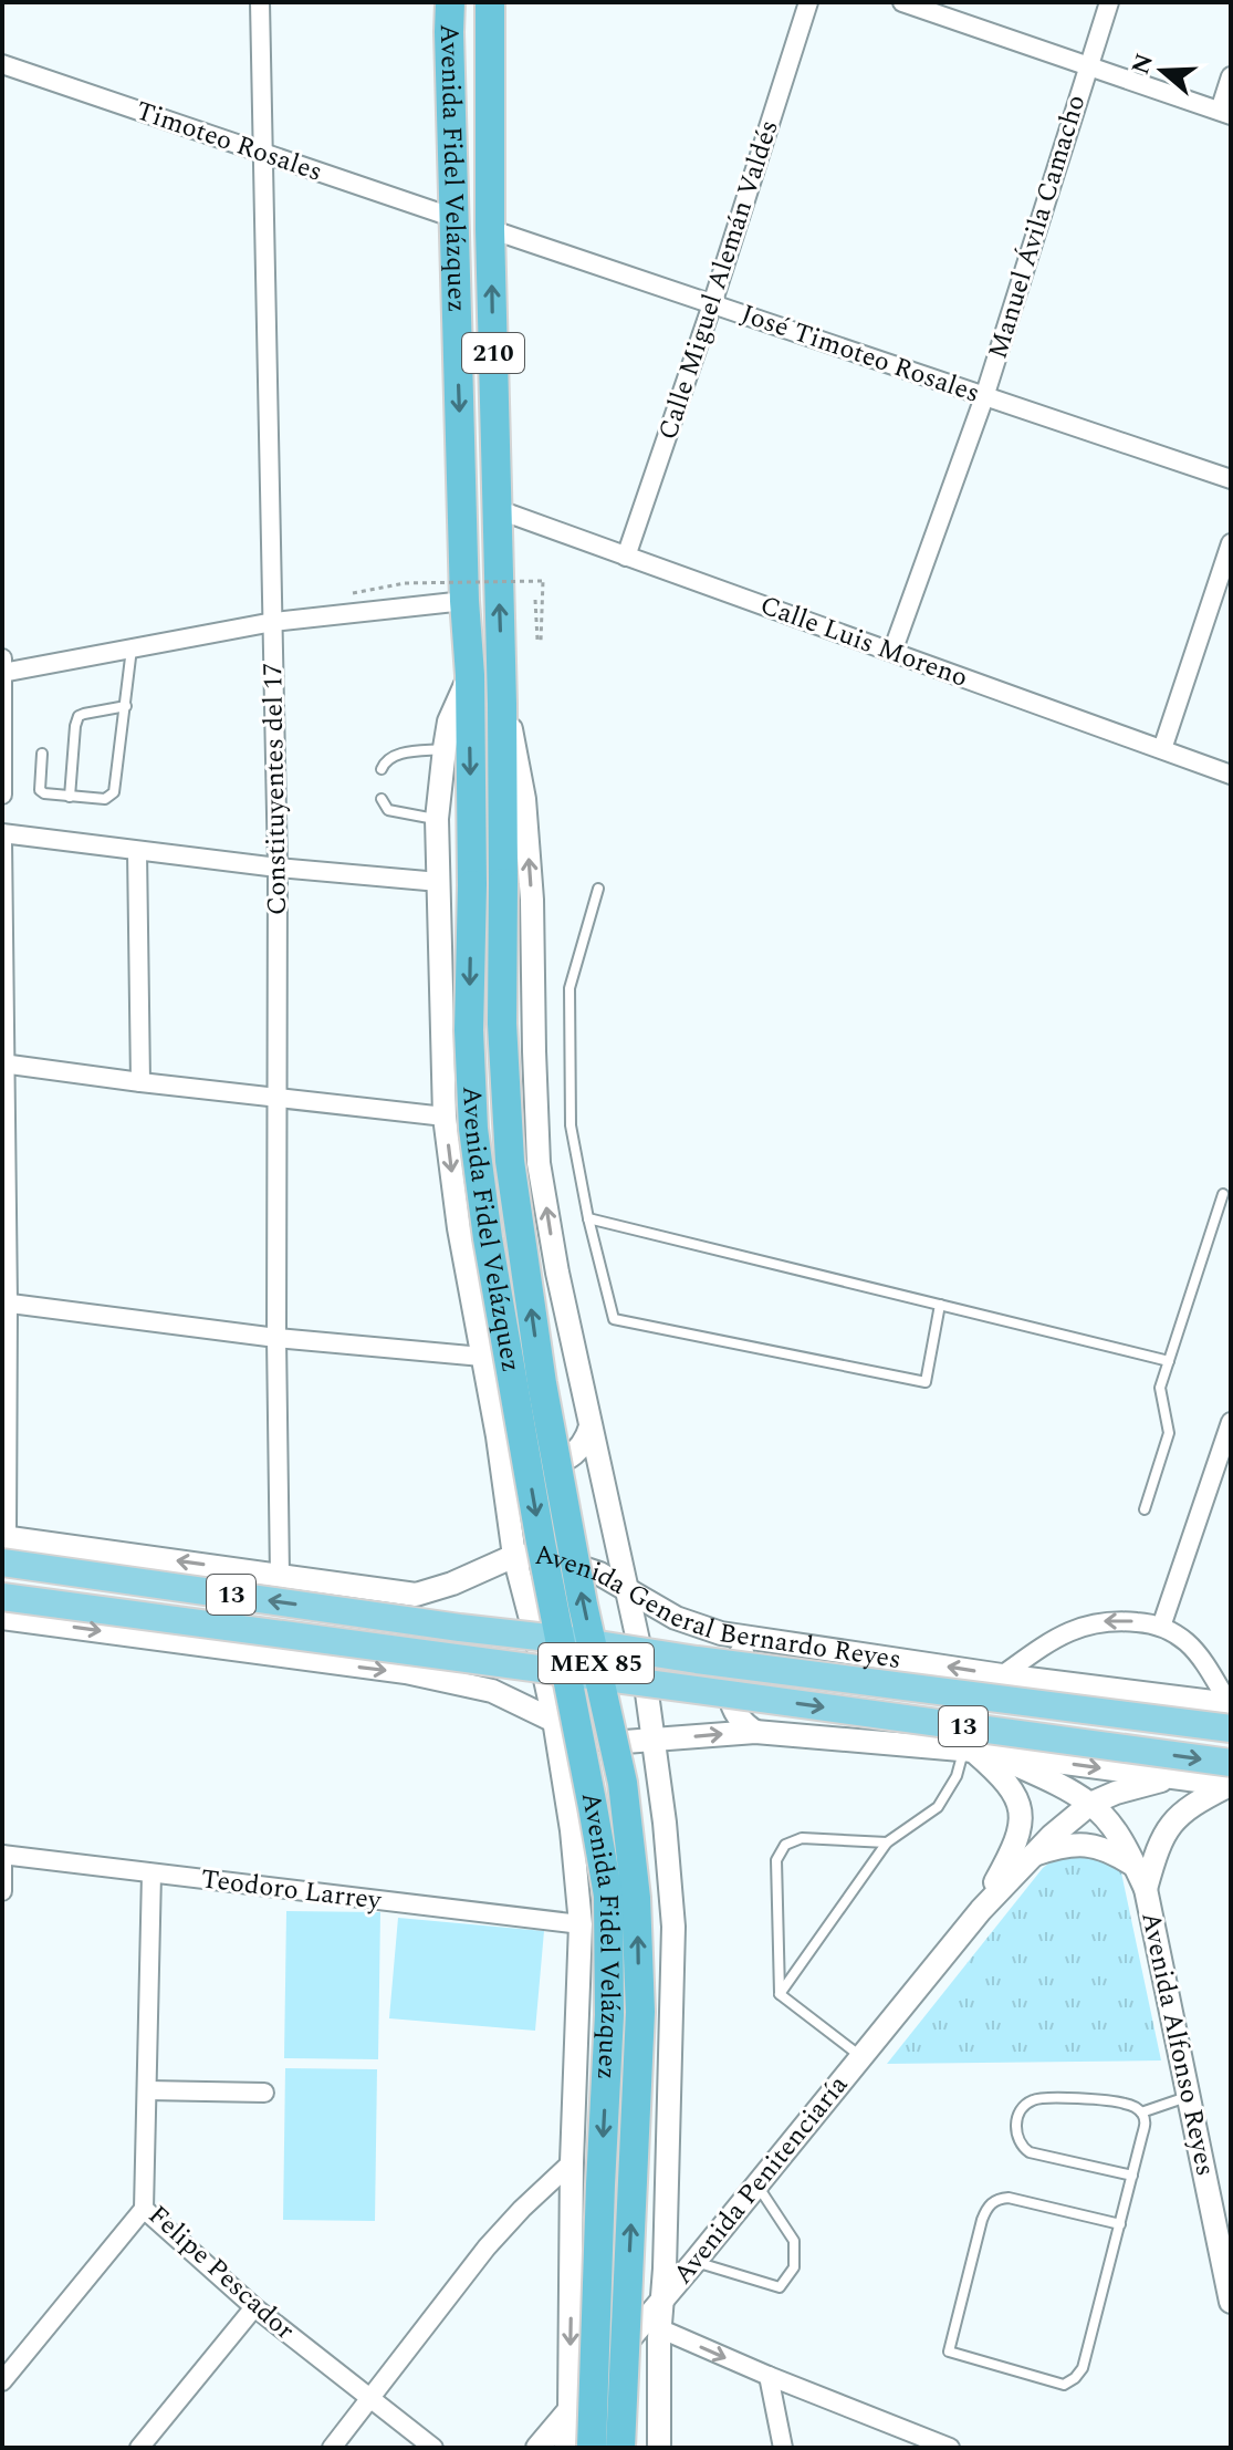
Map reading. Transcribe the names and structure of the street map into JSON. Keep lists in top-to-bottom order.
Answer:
{
  "streets": {
    "highway": ["Avenida Fidel Velázquez", "210", "MEX 85"],
    "main road": ["13", "Avenida General Bernardo Reyes"],
    "street": [
      "Timoteo Rosales",
      "Manuel Ávila Camacho",
      "Calle Miguel Alemán Valdés",
      "José Timoteo Rosales",
      "Calle Luis Moreno",
      "Constituyentes del 17",
      "Teodoro Larrey",
      "Avenida Alfonso Reyes",
      "Avenida Penitenciaría",
      "Felipe Pescador"
    ]
  },
  "crossings": [
    ["Timoteo Rosales", "Avenida Fidel Velázquez"],
    ["Timoteo Rosales", "Constituyentes del 17"],
    ["Avenida Fidel Velázquez", "José Timoteo Rosales"],
    ["Avenida Fidel Velázquez", "Calle Luis Moreno"],
    ["Manuel Ávila Camacho", "José Timoteo Rosales"],
    ["Manuel Ávila Camacho", "Calle Luis Moreno"],
    ["Calle Miguel Alemán Valdés", "José Timoteo Rosales"],
    ["Calle Miguel Alemán Valdés", "Calle Luis Moreno"],
    ["Constituyentes del 17", "Avenida General Bernardo Reyes"],
    ["Teodoro Larrey", "Felipe Pescador"],
    ["Avenida Alfonso Reyes", "Avenida Penitenciaría"]
  ],
  "north": "left"
}
